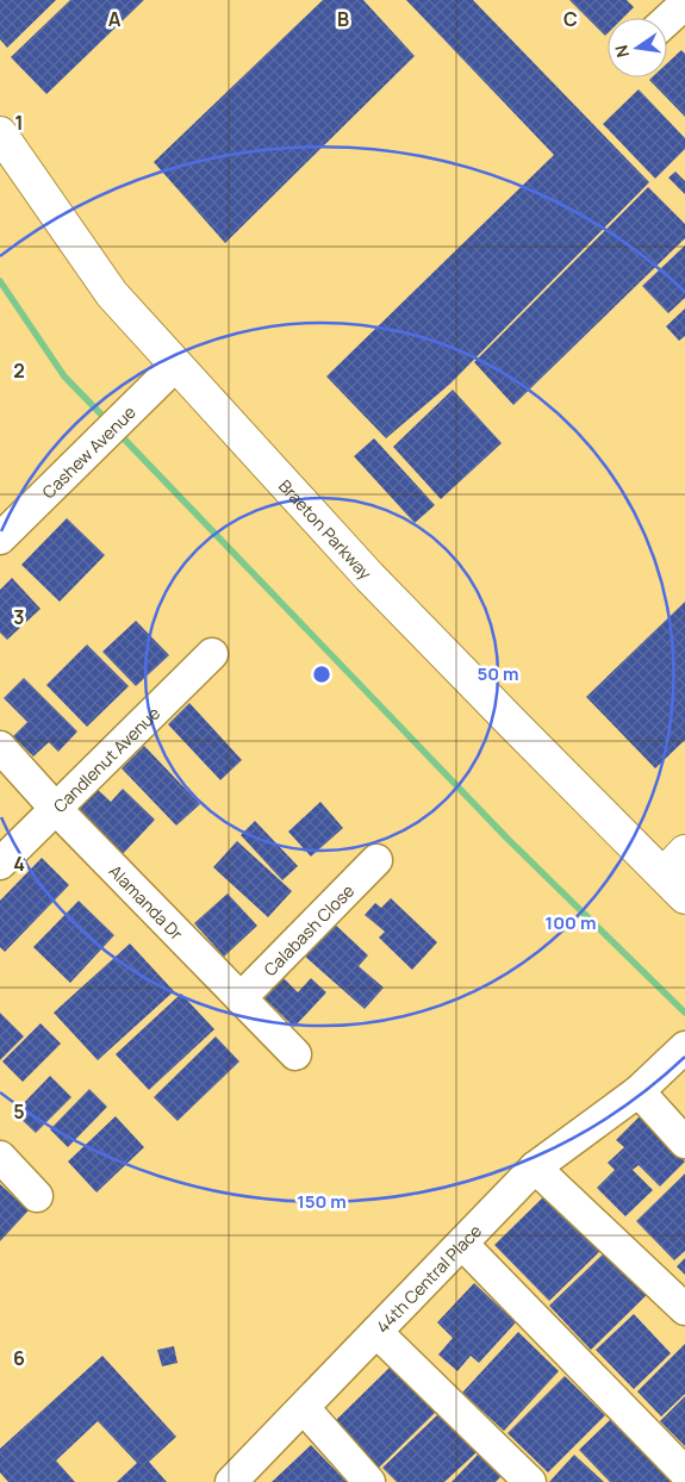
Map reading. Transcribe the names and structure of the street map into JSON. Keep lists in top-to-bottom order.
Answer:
{
  "streets": {
    "main road": ["Braeton Parkway"],
    "street": [
      "Cashew Avenue",
      "Candlenut Avenue",
      "Alamanda Dr",
      "Calabash Close",
      "44th Central Place"
    ]
  },
  "crossings": [
    ["Cashew Avenue", "Braeton Parkway"],
    ["Candlenut Avenue", "Alamanda Dr"],
    ["Alamanda Dr", "Calabash Close"]
  ],
  "north": "left",
  "grid": {
    "columns": ["A", "B", "C"],
    "rows": [
      "1",
      "2",
      "3",
      "4",
      "5",
      "6"
    ]
  },
  "rings": ["50 m", "100 m", "150 m"]
}
